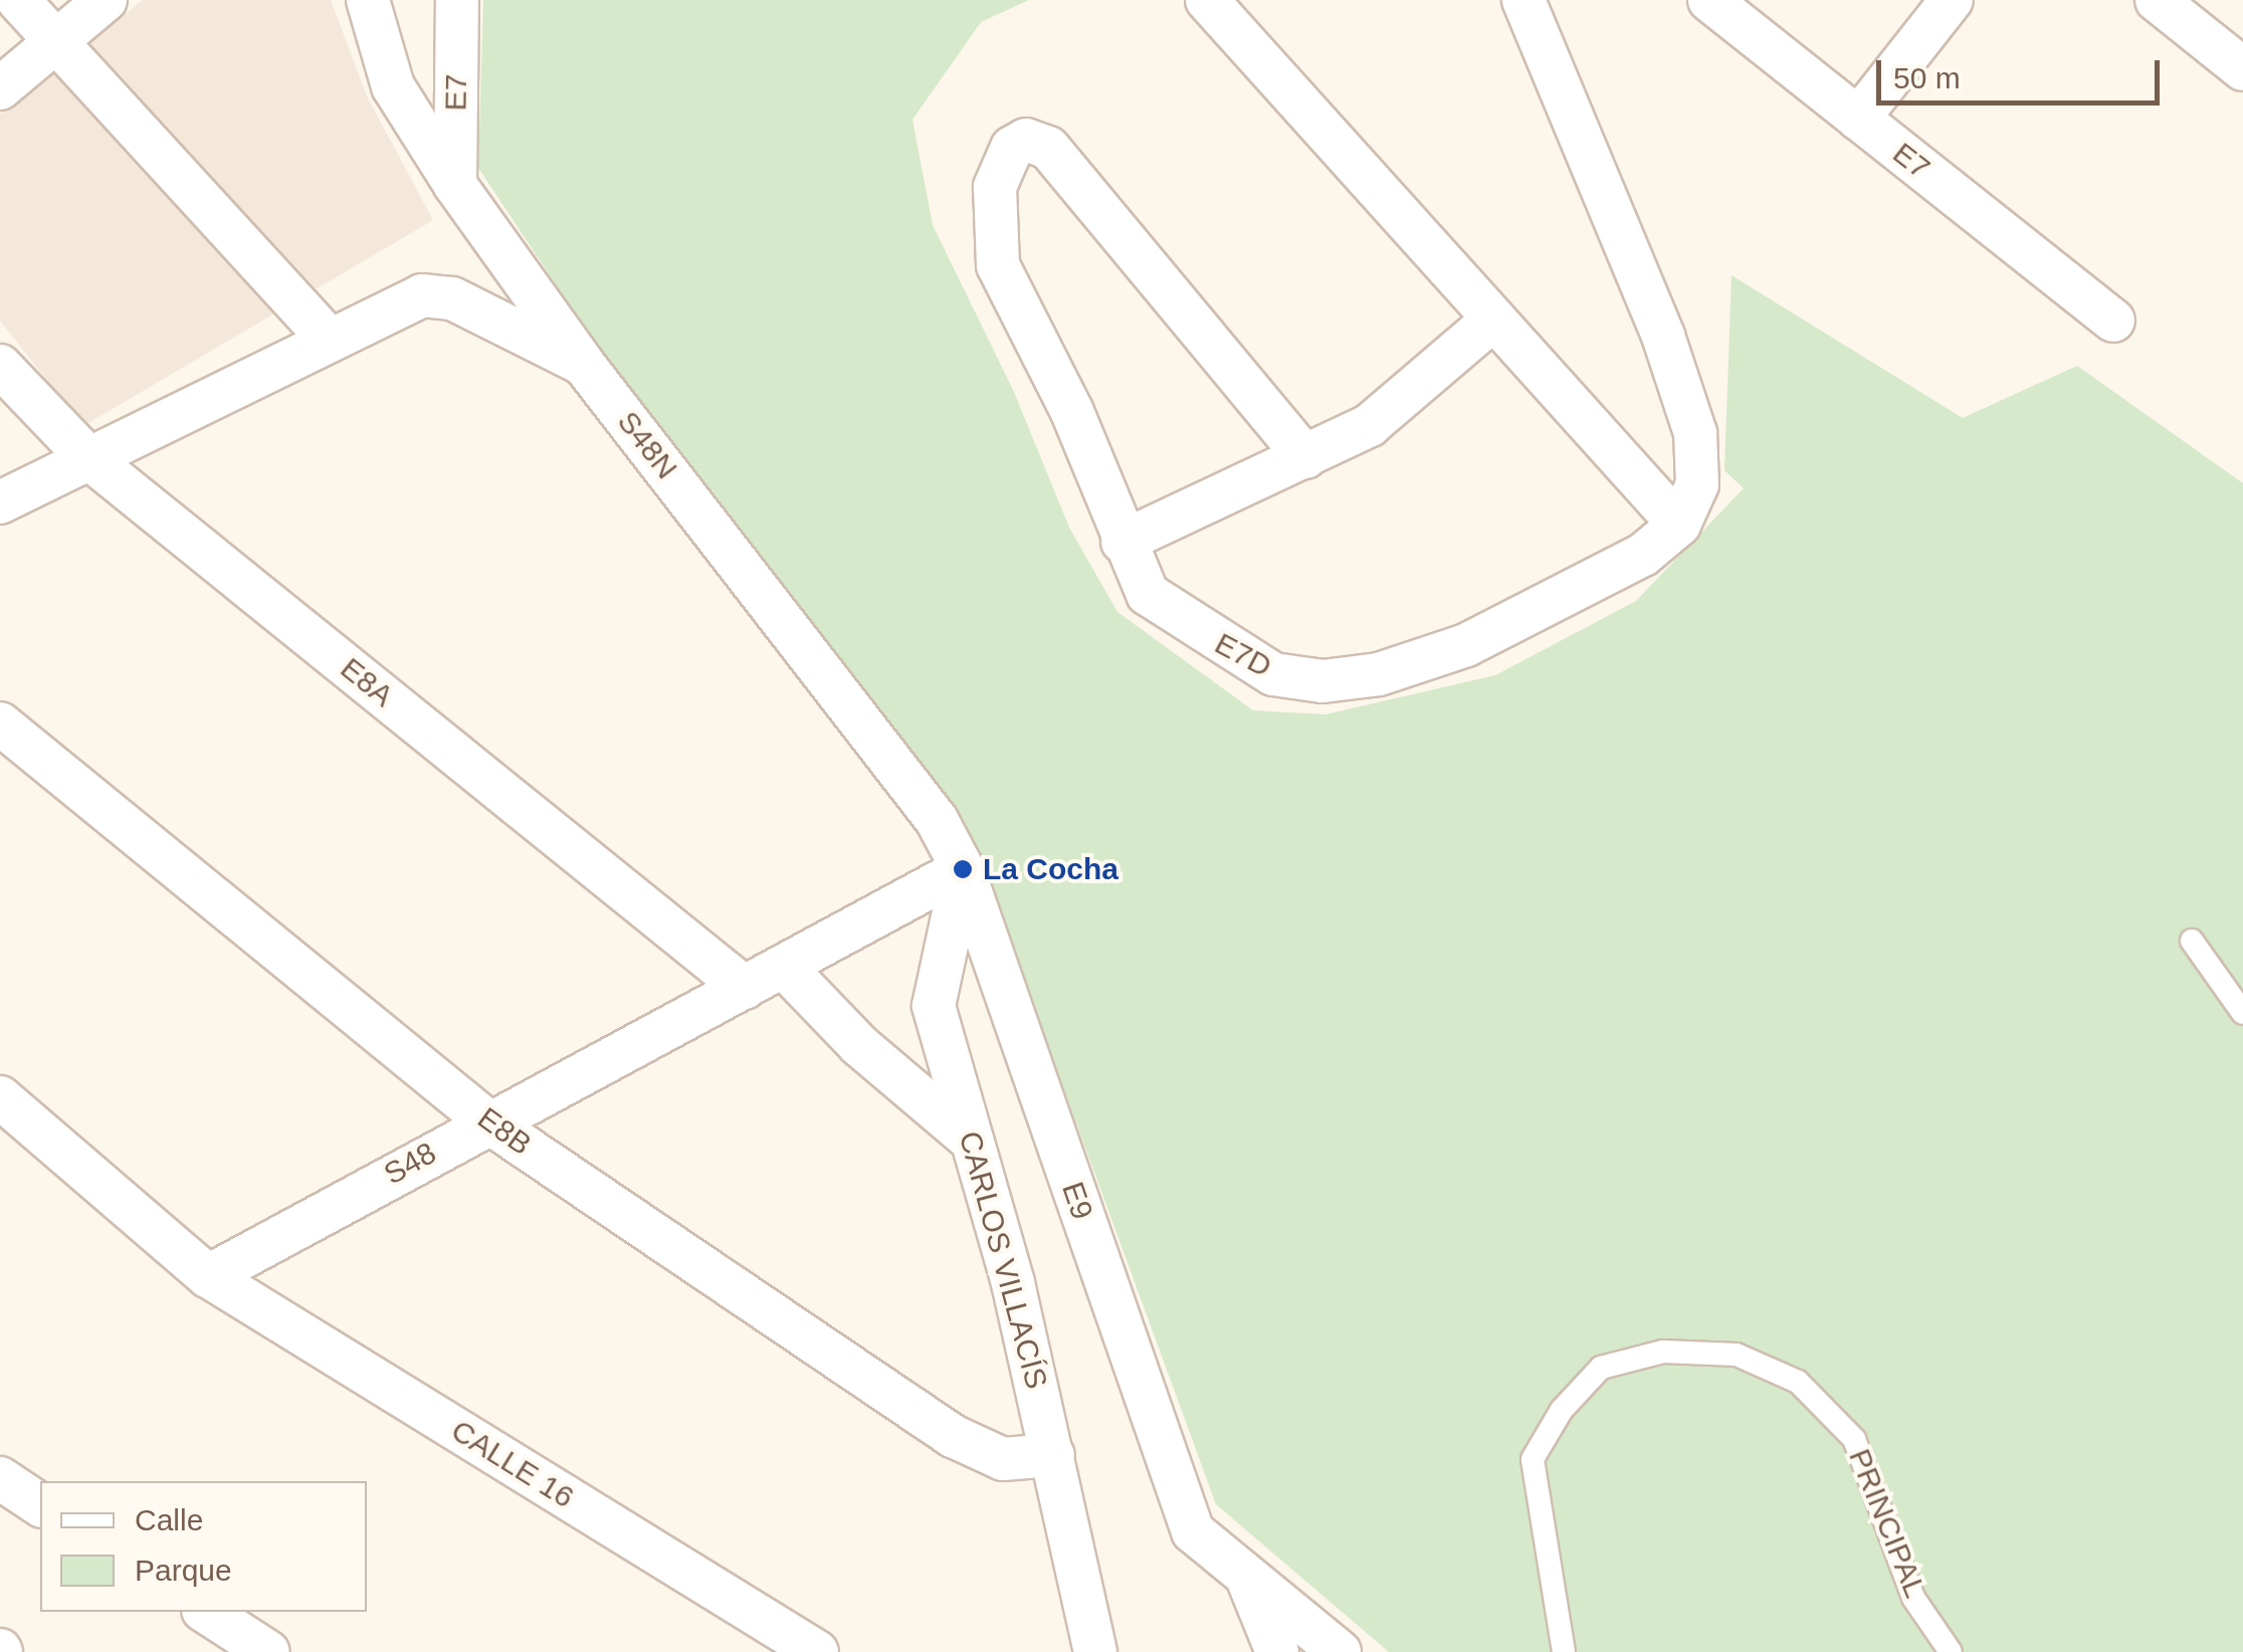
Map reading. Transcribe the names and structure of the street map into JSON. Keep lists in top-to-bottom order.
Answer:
{
  "streets": {
    "street": [
      "E7",
      "S48N",
      "E7D",
      "E8A",
      "E8B",
      "S48",
      "E9",
      "CARLOS VILLACÍS",
      "CALLE 16"
    ],
    "lane": ["PRINCIPAL"]
  },
  "crossings": [
    ["E7", "S48N"],
    ["S48N", "S48"],
    ["S48N", "E9"],
    ["S48N", "CARLOS VILLACÍS"],
    ["E8A", "S48"],
    ["E8B", "S48"],
    ["E8B", "CARLOS VILLACÍS"],
    ["S48", "E9"],
    ["S48", "CARLOS VILLACÍS"],
    ["S48", "CALLE 16"],
    ["E9", "CARLOS VILLACÍS"]
  ],
  "places": ["La Cocha"],
  "legend": ["Calle", "Parque"],
  "scale_bar": "50 m"
}
